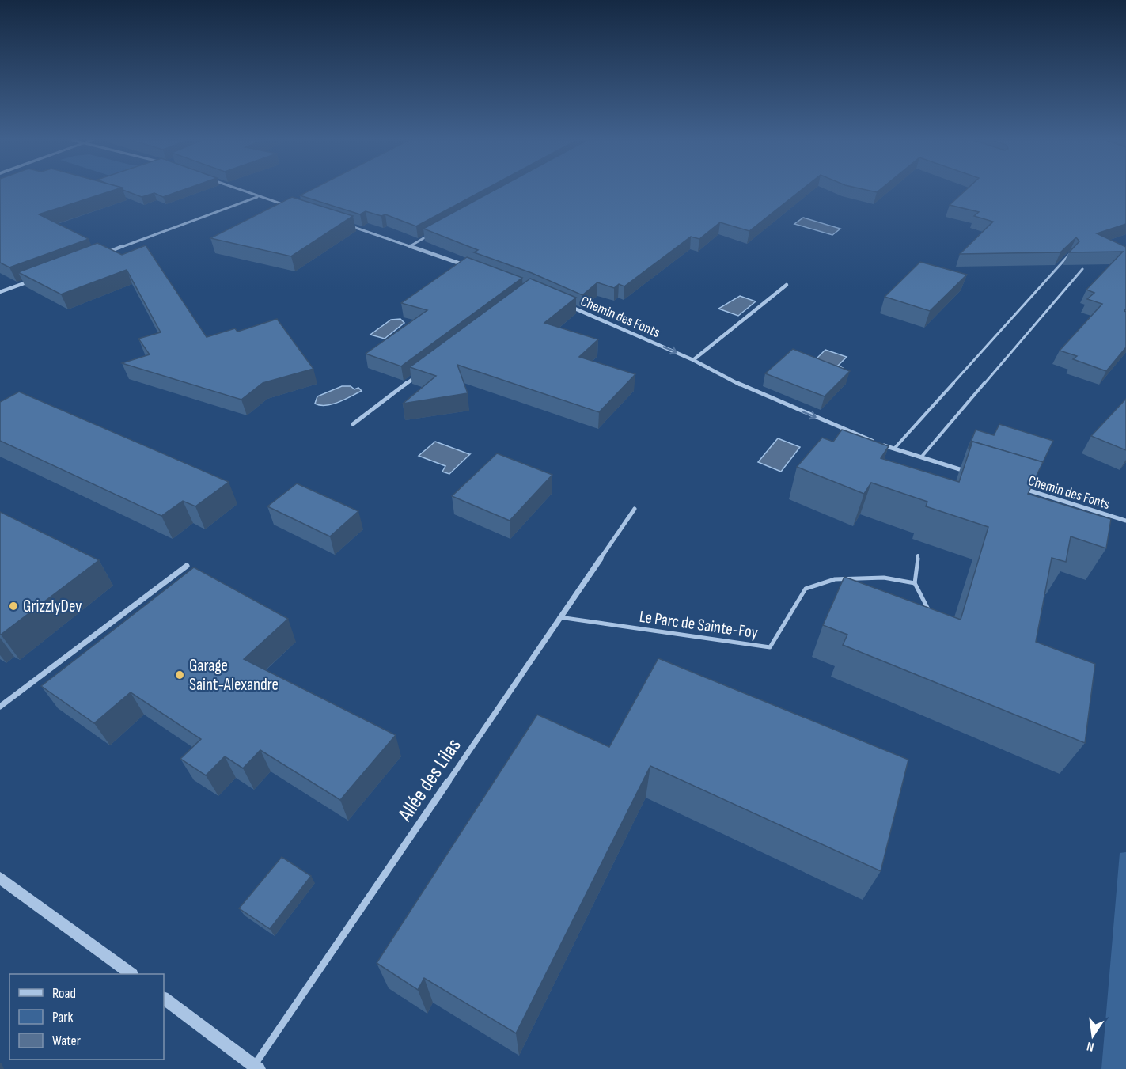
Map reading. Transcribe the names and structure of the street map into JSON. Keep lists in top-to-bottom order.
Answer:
{
  "streets": {
    "street": ["Chemin des Fonts", "Allée des Lilas"],
    "lane": ["Le Parc de Sainte-Foy"]
  },
  "crossings": [
    ["Le Parc de Sainte-Foy", "Allée des Lilas"]
  ],
  "one_way": ["Chemin des Fonts"],
  "places": ["GrizzlyDev", "Garage Saint-Alexandre"],
  "legend": ["Road", "Park", "Water"],
  "north": "bottom"
}
